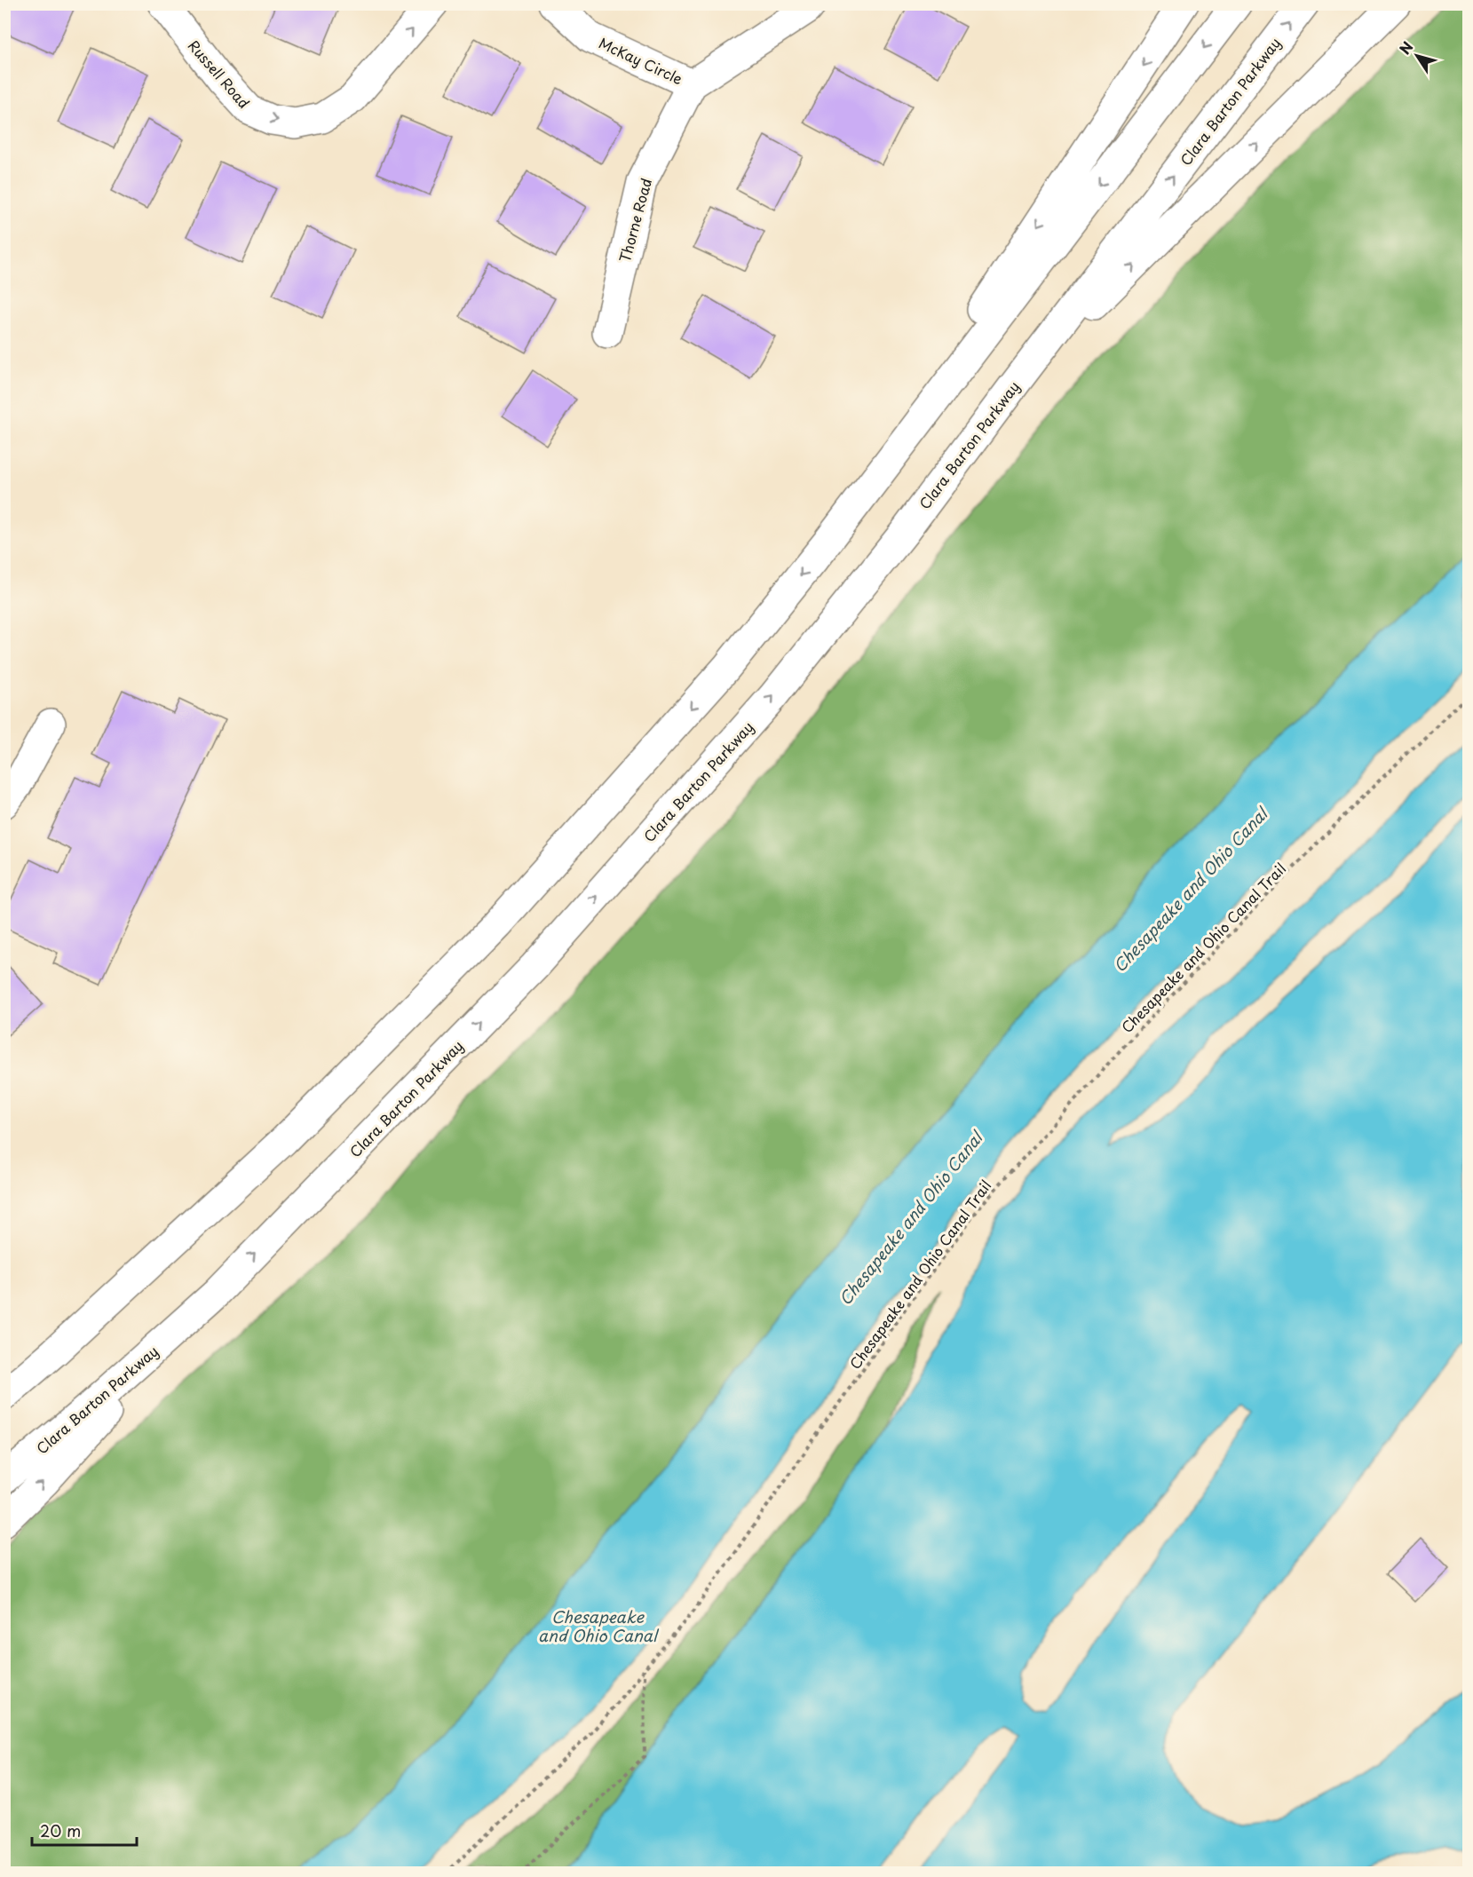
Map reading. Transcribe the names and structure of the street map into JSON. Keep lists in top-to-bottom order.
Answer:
{
  "streets": {
    "main road": [
      "McKay Circle",
      "Russell Road",
      "Clara Barton Parkway",
      "Thorne Road"
    ],
    "path": ["Chesapeake and Ohio Canal Trail"]
  },
  "crossings": [
    ["McKay Circle", "Thorne Road"]
  ],
  "water": ["Chesapeake and Ohio Canal"],
  "scale_bar": "20 m",
  "north": "top left"
}
